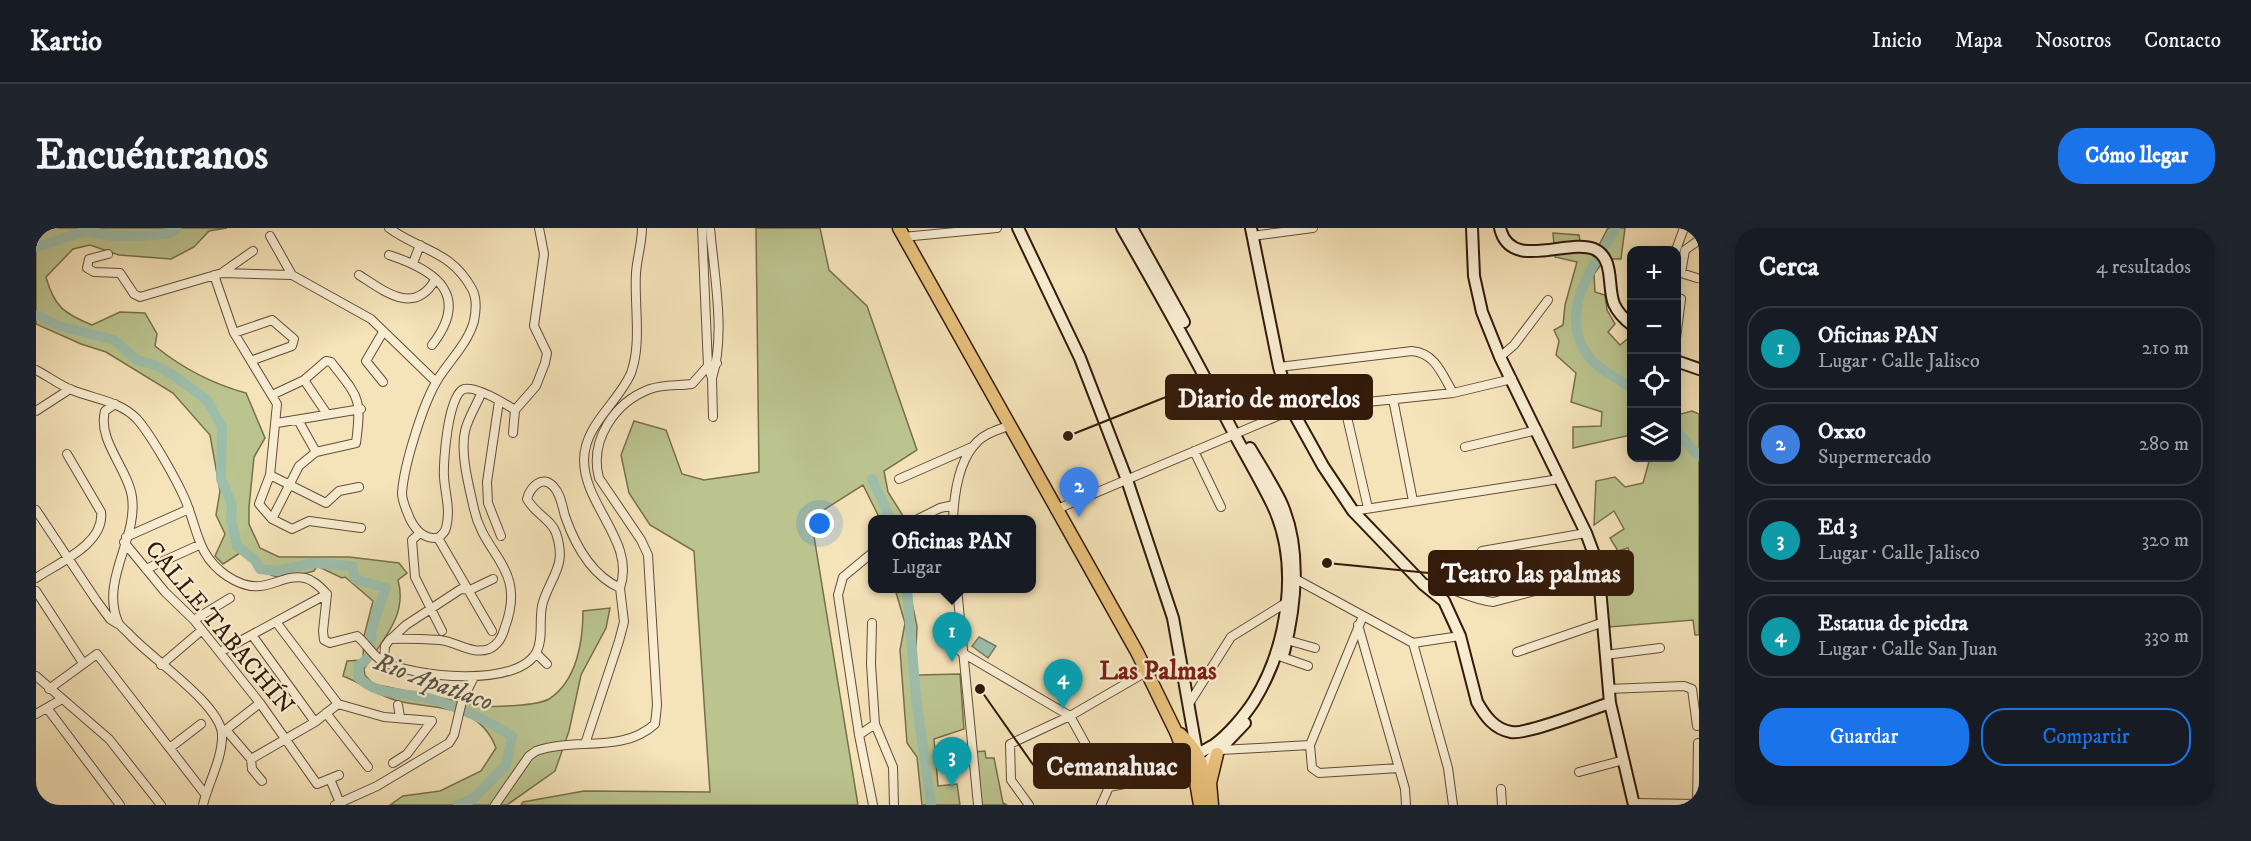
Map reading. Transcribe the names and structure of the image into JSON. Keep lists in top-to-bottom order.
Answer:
{
  "streets": {
    "street": ["CALLE TABACHÍN"]
  },
  "districts": ["Las Palmas"],
  "water": ["Rio Apatlaco"],
  "places": ["Diario de morelos", "Teatro las palmas", "Cemanahuac"],
  "page": {
    "header": "Kartio",
    "nav": [
      "Inicio",
      "Mapa",
      "Nosotros",
      "Contacto"
    ],
    "buttons": [
      "Cómo llegar",
      ["Guardar", "Compartir"]
    ],
    "title": "Encuéntranos",
    "heading": ["Cerca", "4 resultados"],
    "map_buttons": ["+", "−"],
    "list": [
      {
        "mark": "1",
        "name": "Oficinas PAN",
        "note": "Lugar · Calle Jalisco",
        "value": "210 m"
      },
      {
        "mark": "2",
        "name": "Oxxo",
        "note": "Supermercado",
        "value": "280 m"
      },
      {
        "mark": "3",
        "name": "Ed 3",
        "note": "Lugar · Calle Jalisco",
        "value": "320 m"
      },
      {
        "mark": "4",
        "name": "Estatua de piedra",
        "note": "Lugar · Calle San Juan",
        "value": "330 m"
      }
    ],
    "pins": [
      "2",
      "1",
      "4",
      "3"
    ],
    "popup": ["Oficinas PAN", "Lugar"]
  }
}
